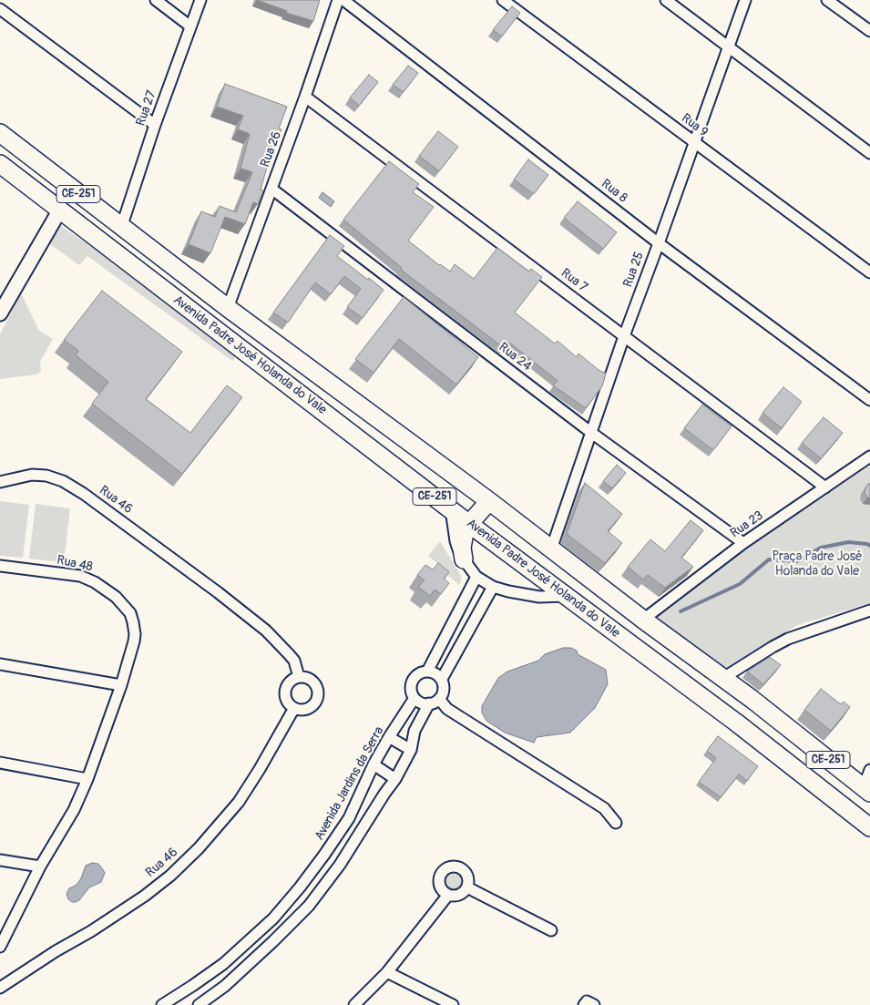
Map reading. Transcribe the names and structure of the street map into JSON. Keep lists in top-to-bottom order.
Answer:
{
  "streets": {
    "main road": ["CE-251", "Avenida Padre José Holanda do Vale"],
    "street": [
      "Rua 27",
      "Rua 9",
      "Rua 26",
      "Rua 8",
      "Rua 25",
      "Rua 7",
      "Rua 24",
      "Rua 46",
      "Rua 23",
      "Rua 48",
      "Avenida Jardins da Serra"
    ]
  },
  "crossings": [
    ["Rua 27", "Avenida Padre José Holanda do Vale"],
    ["Rua 9", "Rua 25"],
    ["Rua 26", "Rua 7"],
    ["Rua 26", "Avenida Padre José Holanda do Vale"],
    ["Rua 26", "Rua 24"],
    ["Rua 8", "Rua 25"],
    ["Rua 25", "Rua 7"],
    ["Rua 25", "Avenida Padre José Holanda do Vale"],
    ["Rua 25", "Rua 24"],
    ["Rua 7", "Rua 23"],
    ["Avenida Padre José Holanda do Vale", "Rua 23"],
    ["Rua 24", "Rua 23"]
  ],
  "parks": ["Praça Padre José Holanda do Vale"]
}
